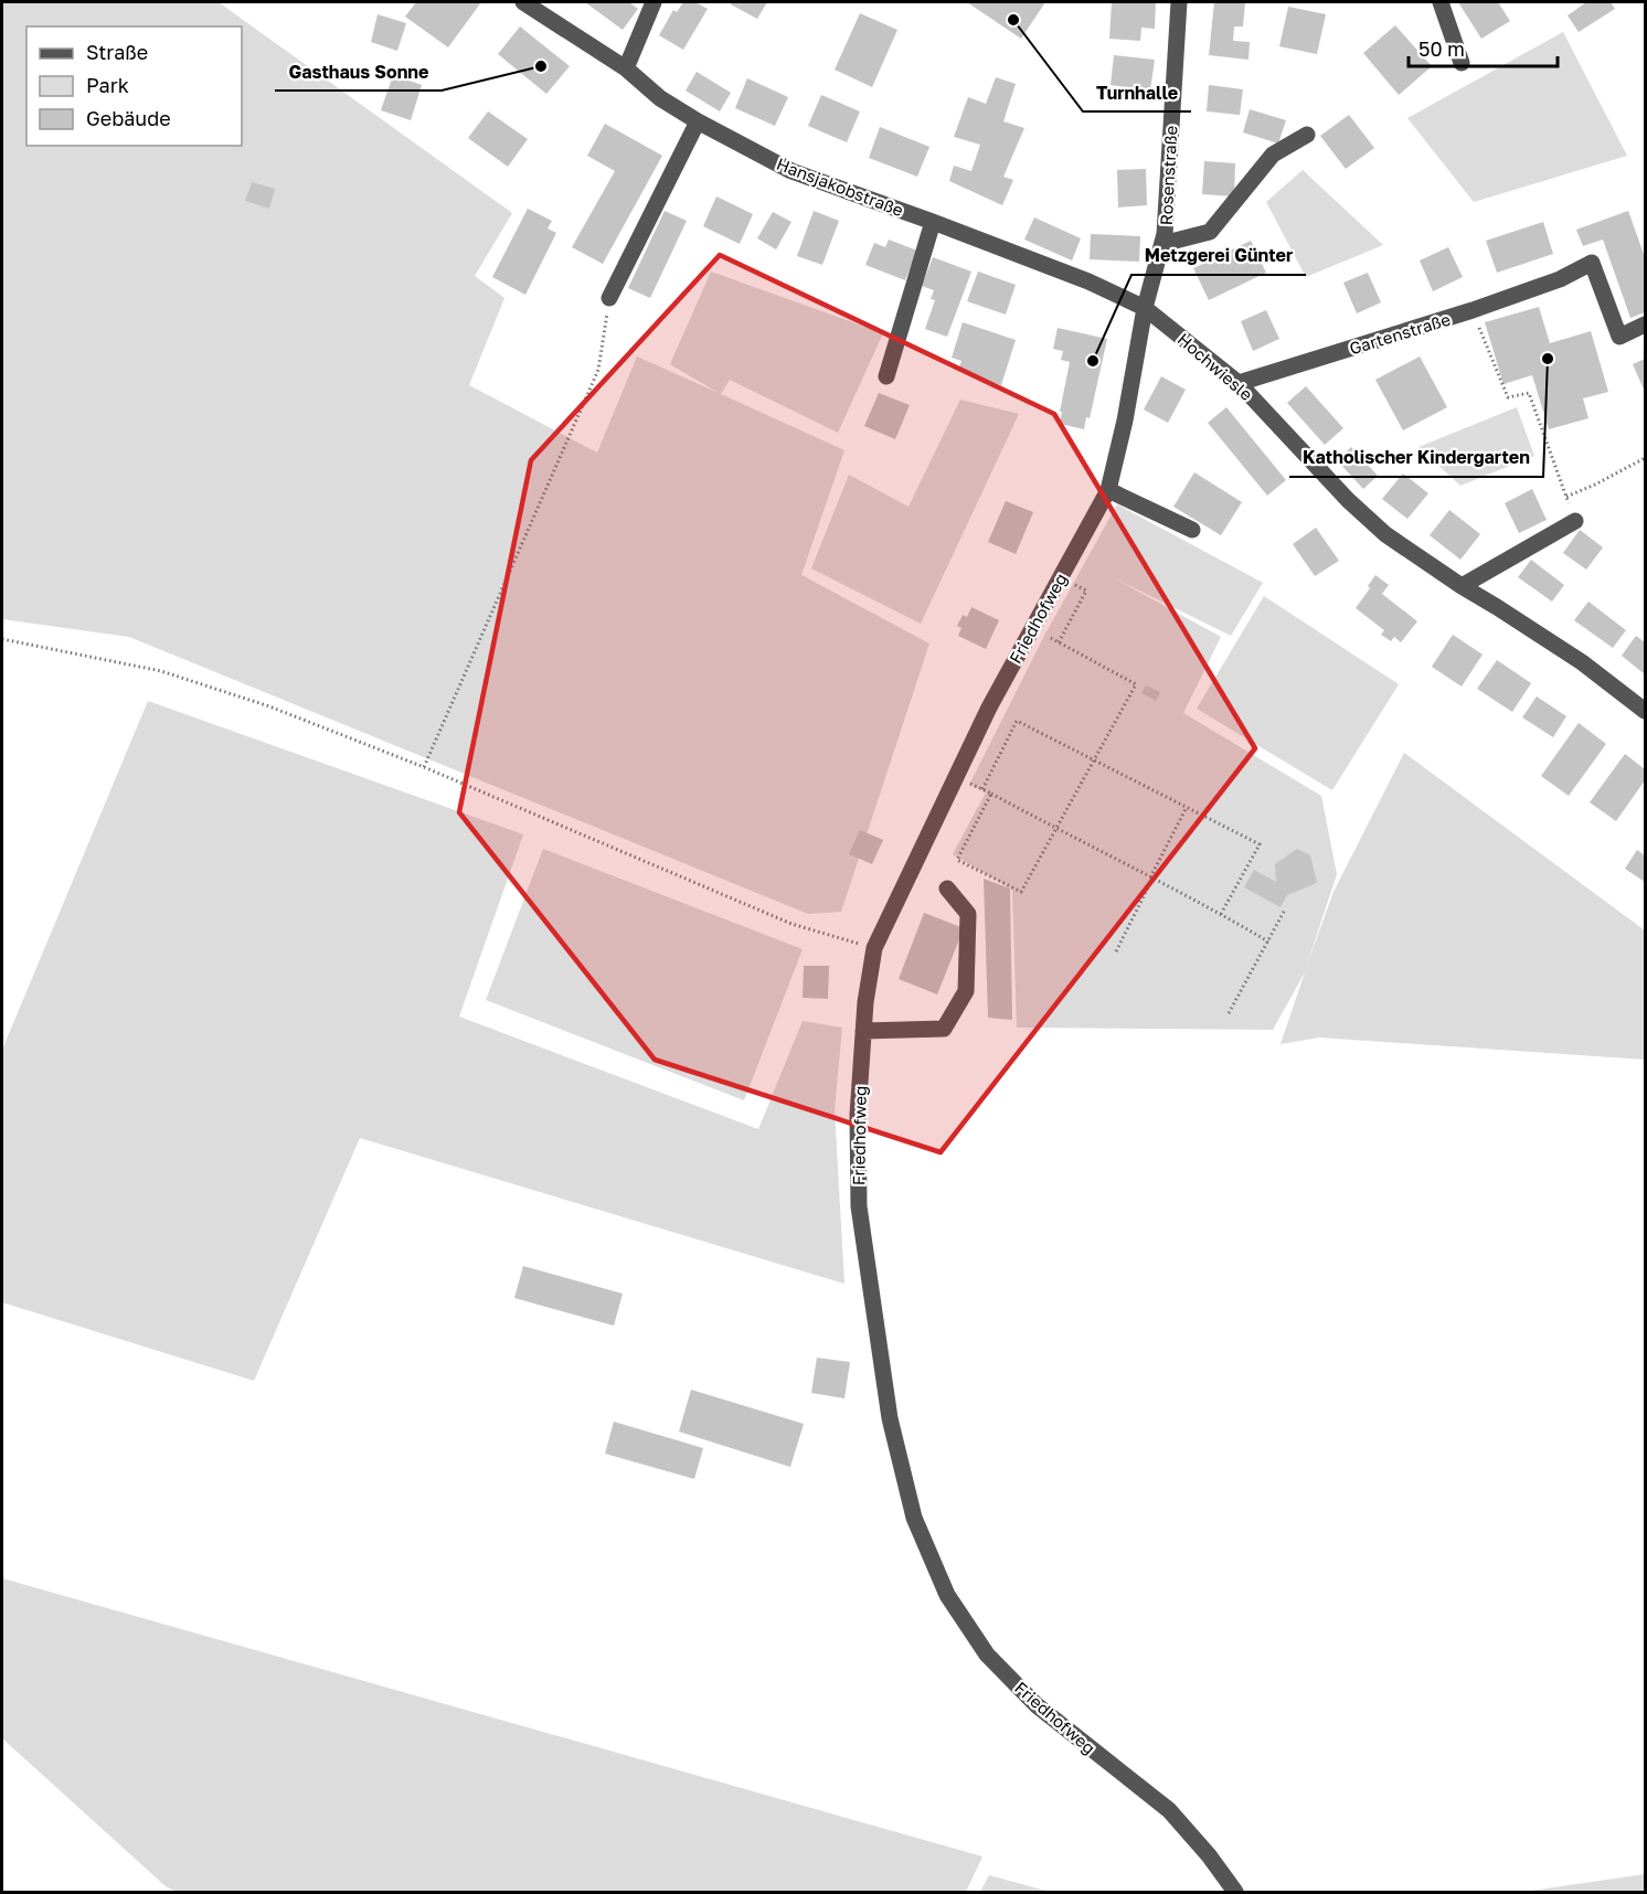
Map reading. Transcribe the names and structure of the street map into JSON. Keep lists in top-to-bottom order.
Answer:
{
  "streets": {
    "street": [
      "Rosenstraße",
      "Hansjakobstraße",
      "Gartenstraße",
      "Hochwiesle",
      "Friedhofweg"
    ]
  },
  "crossings": [
    ["Rosenstraße", "Hansjakobstraße"],
    ["Rosenstraße", "Hochwiesle"],
    ["Rosenstraße", "Friedhofweg"],
    ["Hansjakobstraße", "Hochwiesle"],
    ["Hansjakobstraße", "Friedhofweg"],
    ["Gartenstraße", "Hochwiesle"],
    ["Hochwiesle", "Friedhofweg"]
  ],
  "places": [
    "Turnhalle",
    "Gasthaus Sonne",
    "Katholischer Kindergarten",
    "Metzgerei Günter"
  ],
  "legend": ["Straße", "Park", "Gebäude"],
  "scale_bar": "50 m"
}
